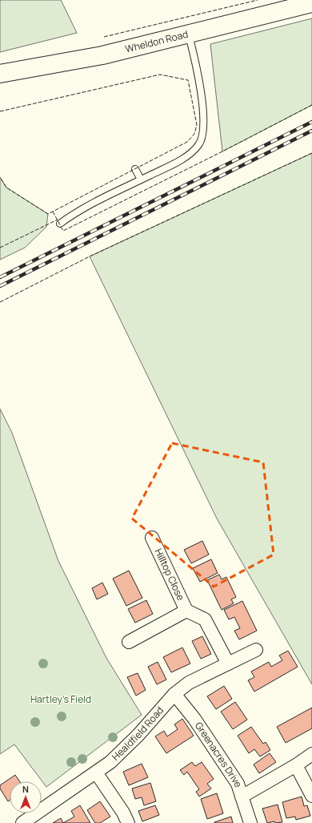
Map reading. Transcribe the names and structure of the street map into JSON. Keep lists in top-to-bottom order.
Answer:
{
  "streets": {
    "street": [
      "Wheldon Road",
      "Hilltop Close",
      "Healdfield Road",
      "Greenacres Drive"
    ]
  },
  "crossings": [
    ["Hilltop Close", "Healdfield Road"],
    ["Healdfield Road", "Greenacres Drive"]
  ],
  "parks": ["Hartley's Field"],
  "north": "top"
}
